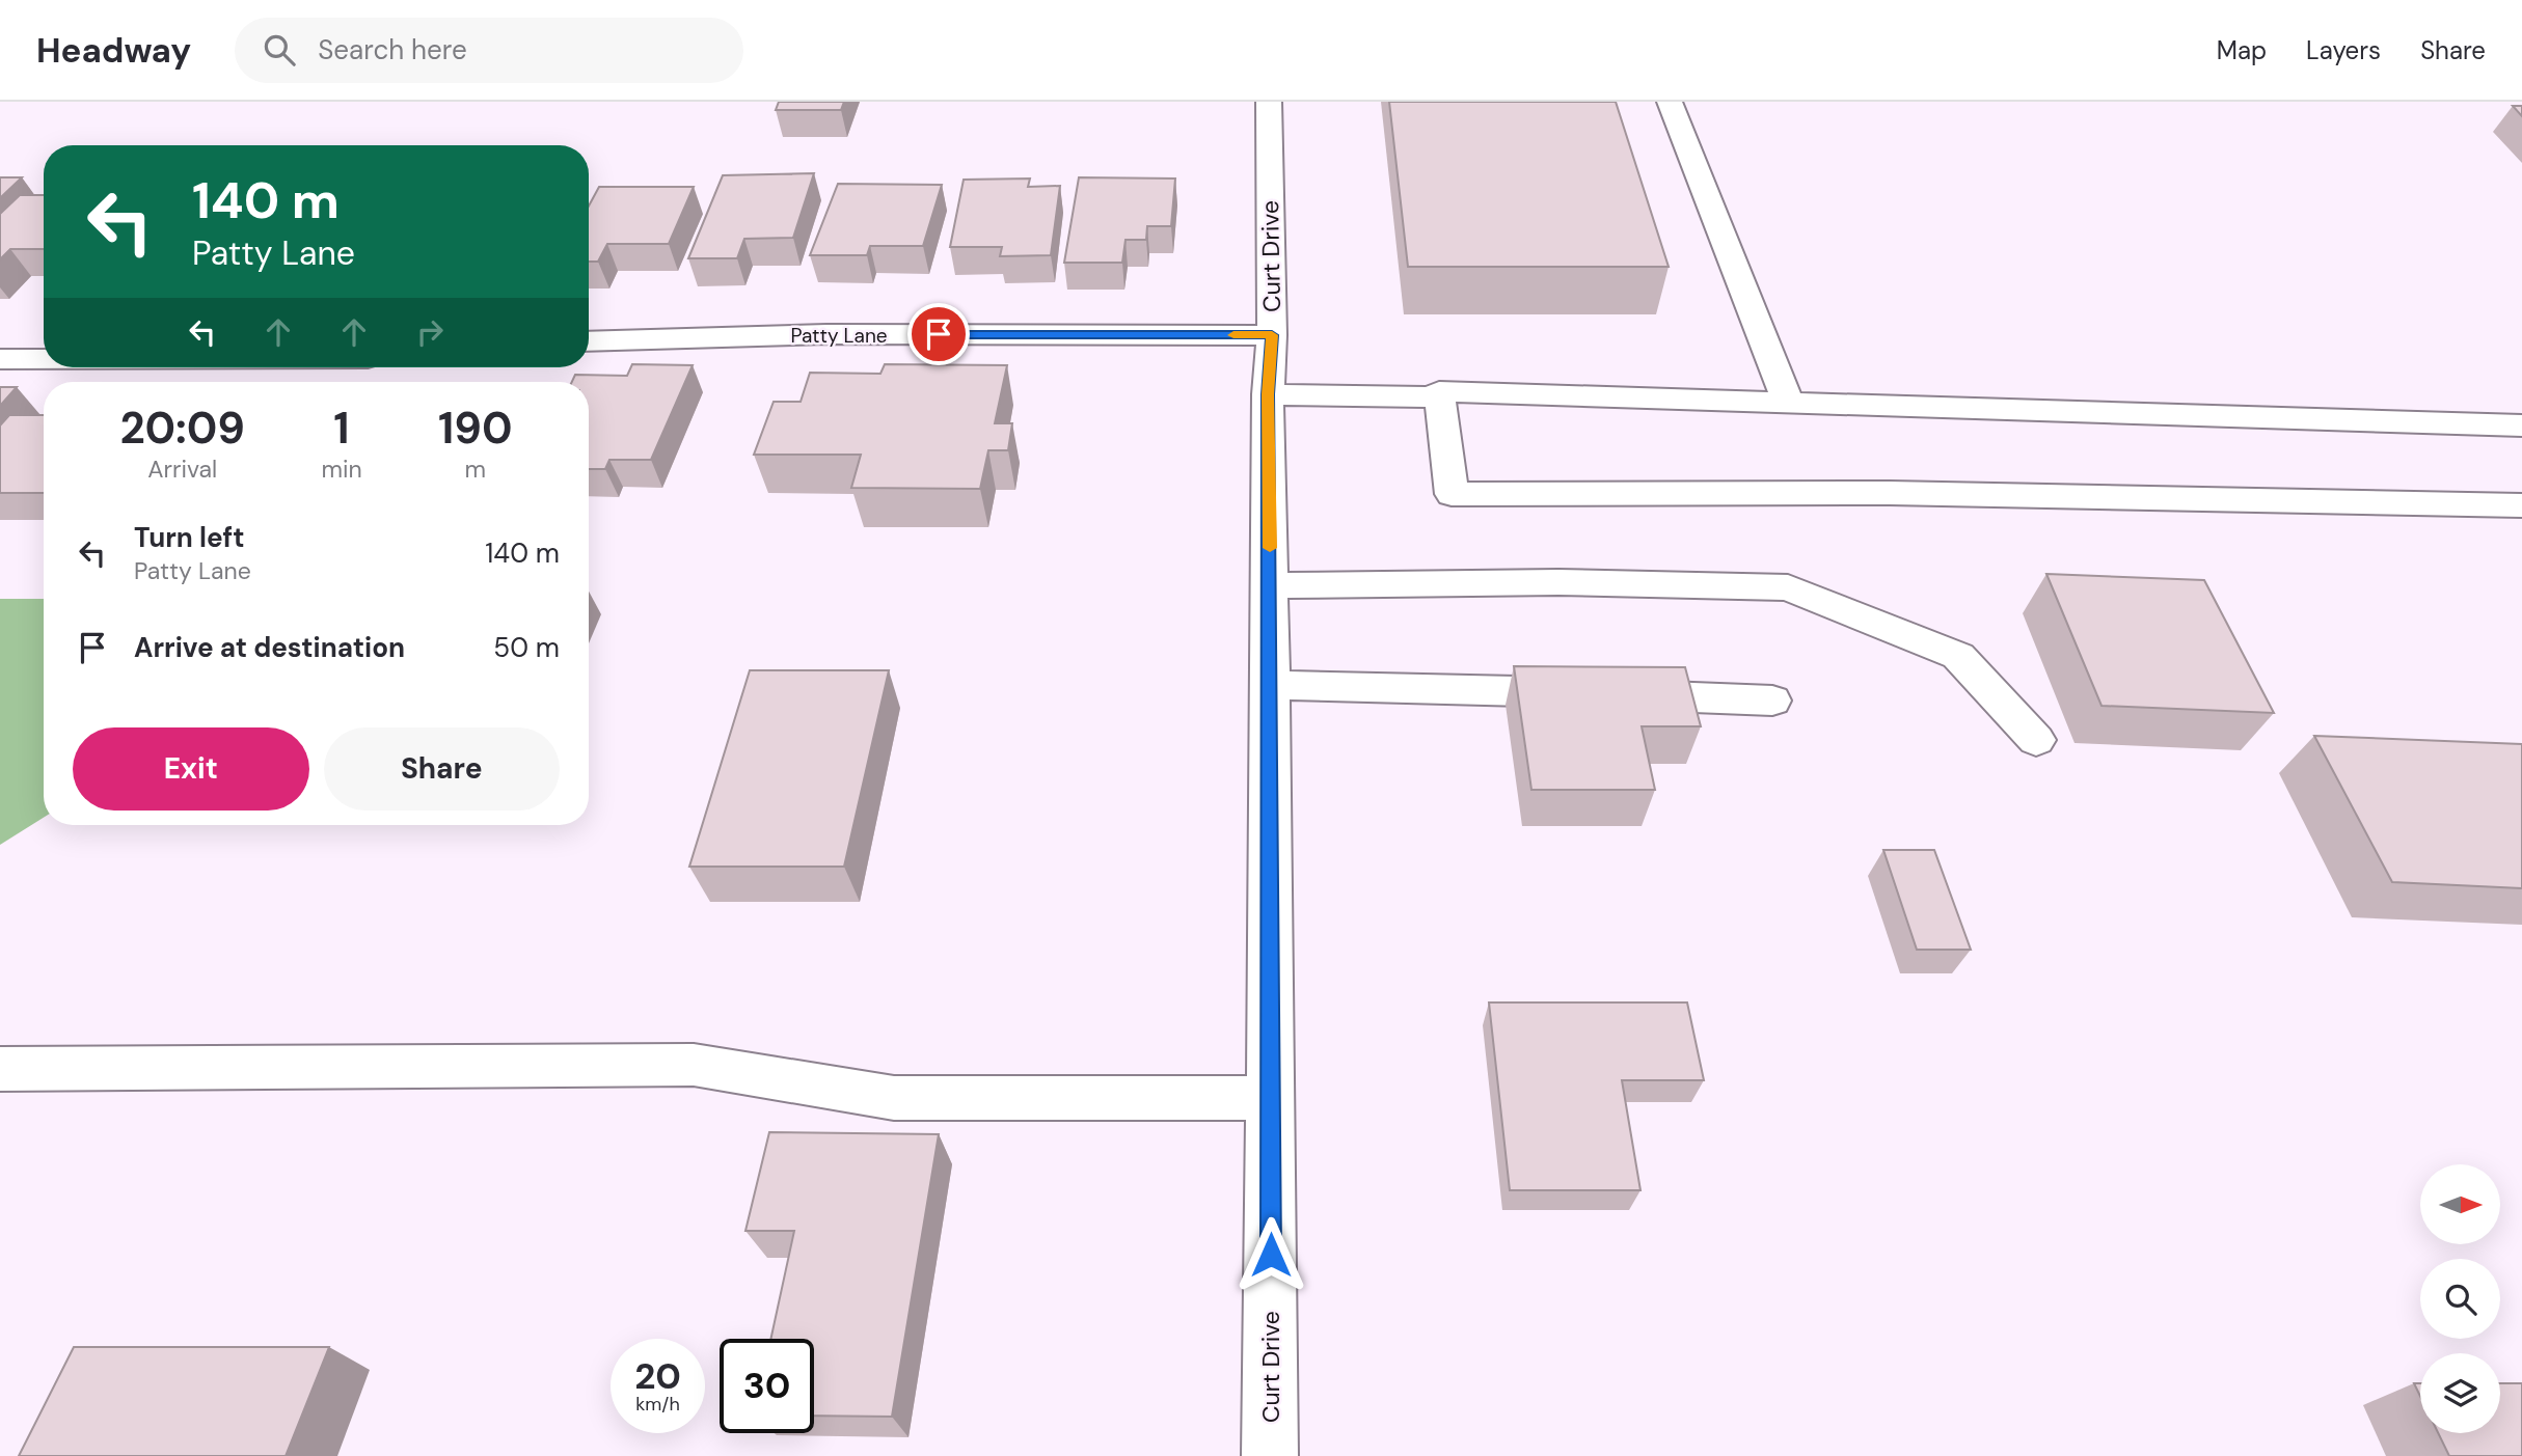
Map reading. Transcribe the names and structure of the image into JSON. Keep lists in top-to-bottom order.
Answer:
{
  "streets": {
    "street": ["Curt Drive", "Patty Lane"]
  },
  "crossings": [
    ["Curt Drive", "Patty Lane"]
  ],
  "north": "right",
  "page": {
    "header": "Headway",
    "search": "Search here",
    "nav": ["Map", "Layers", "Share"],
    "turn": ["140 m", "Patty Lane"],
    "eta": [
      "20:09",
      "Arrival",
      "1",
      "min",
      "190",
      "m"
    ],
    "list": [
      {
        "name": "Turn left",
        "note": "Patty Lane",
        "value": "140 m"
      },
      {
        "name": "Arrive at destination",
        "value": "50 m"
      }
    ],
    "buttons": ["Exit", "Share"],
    "speed": "20 km/h",
    "limit": "30"
  }
}
